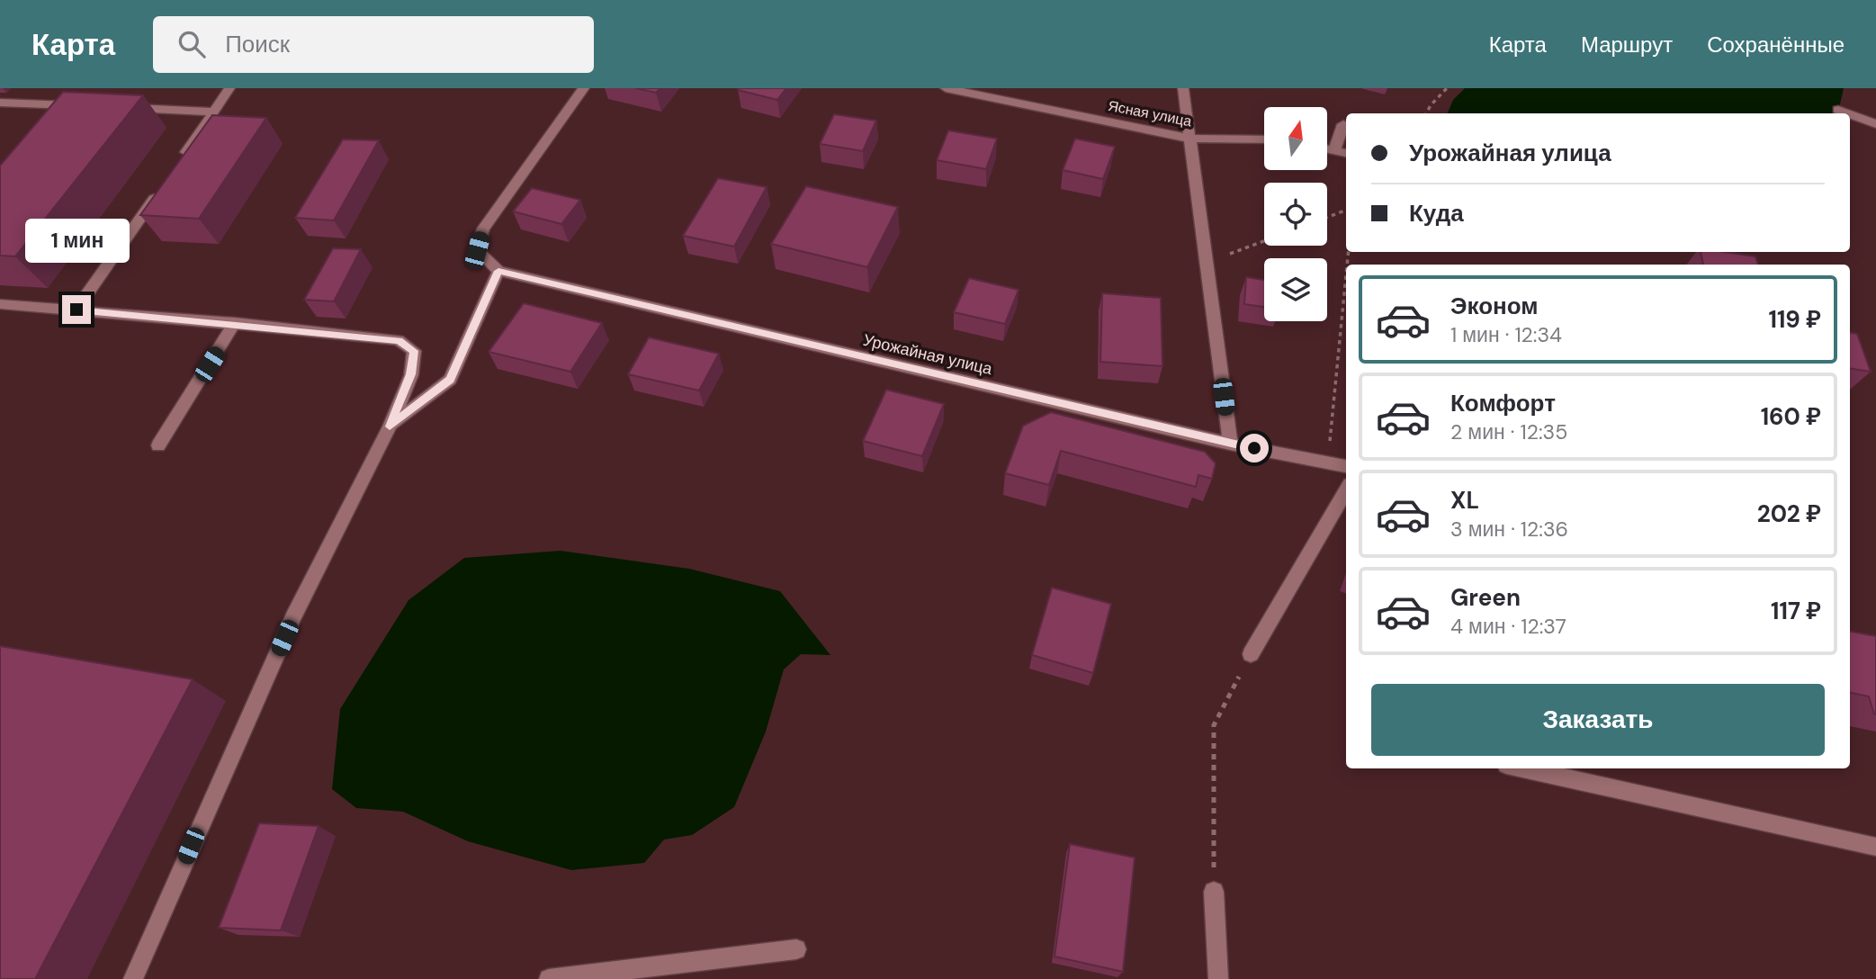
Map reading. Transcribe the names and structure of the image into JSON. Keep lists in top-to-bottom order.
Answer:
{
  "streets": {
    "street": ["Ясная улица", "Урожайная улица"]
  },
  "north": "top",
  "page": {
    "header": "Карта",
    "search": "Поиск",
    "nav": ["Карта", "Маршрут", "Сохранённые"],
    "banner": ["Урожайная улица", "Куда"],
    "bubble": "1 мин",
    "list": [
      {
        "name": "Эконом",
        "note": "1 мин · 12:34",
        "value": "119 ₽"
      },
      {
        "name": "Комфорт",
        "note": "2 мин · 12:35",
        "value": "160 ₽"
      },
      {
        "name": "XL",
        "note": "3 мин · 12:36",
        "value": "202 ₽"
      },
      {
        "name": "Green",
        "note": "4 мин · 12:37",
        "value": "117 ₽"
      }
    ],
    "buttons": "Заказать"
  }
}
